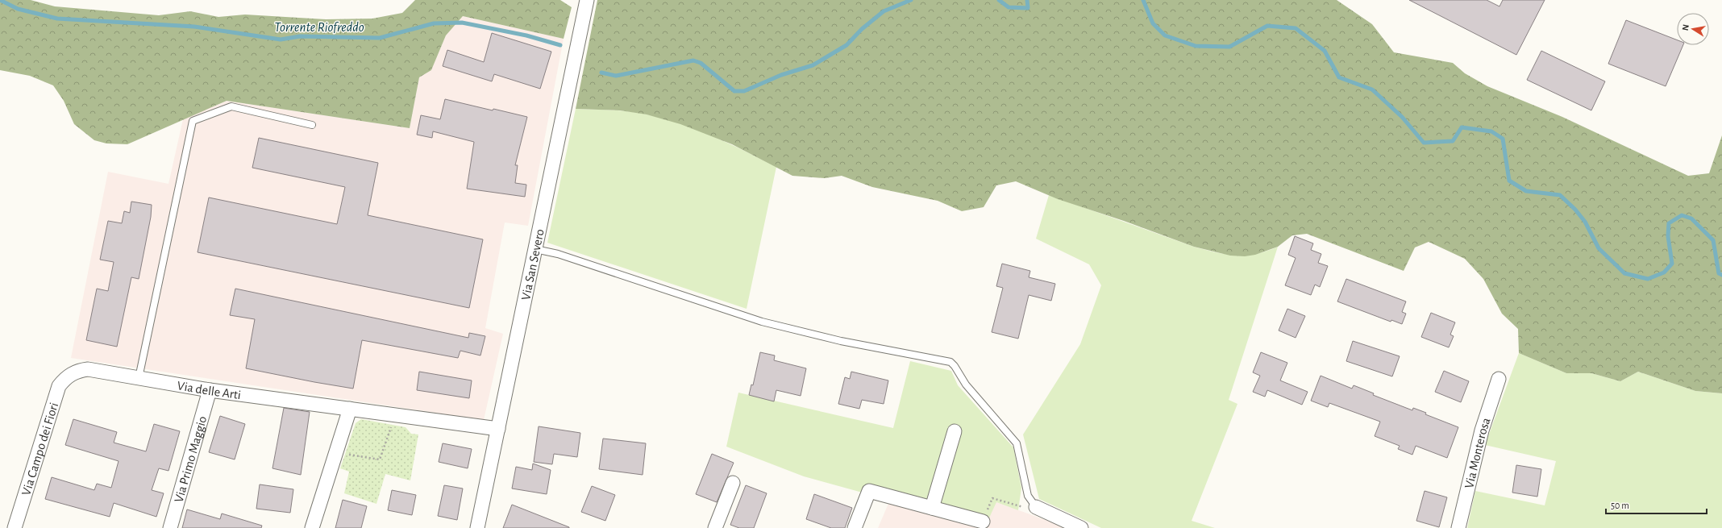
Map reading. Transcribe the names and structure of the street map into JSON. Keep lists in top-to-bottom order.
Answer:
{
  "streets": {
    "street": [
      "Via San Severo",
      "Via delle Arti",
      "Via Campo dei Fiori",
      "Via Monterosa",
      "Via Primo Maggio"
    ]
  },
  "crossings": [
    ["Via San Severo", "Via delle Arti"],
    ["Via delle Arti", "Via Campo dei Fiori"],
    ["Via delle Arti", "Via Primo Maggio"]
  ],
  "water": ["Torrente Riofreddo"],
  "scale_bar": "50 m",
  "north": "left"
}
